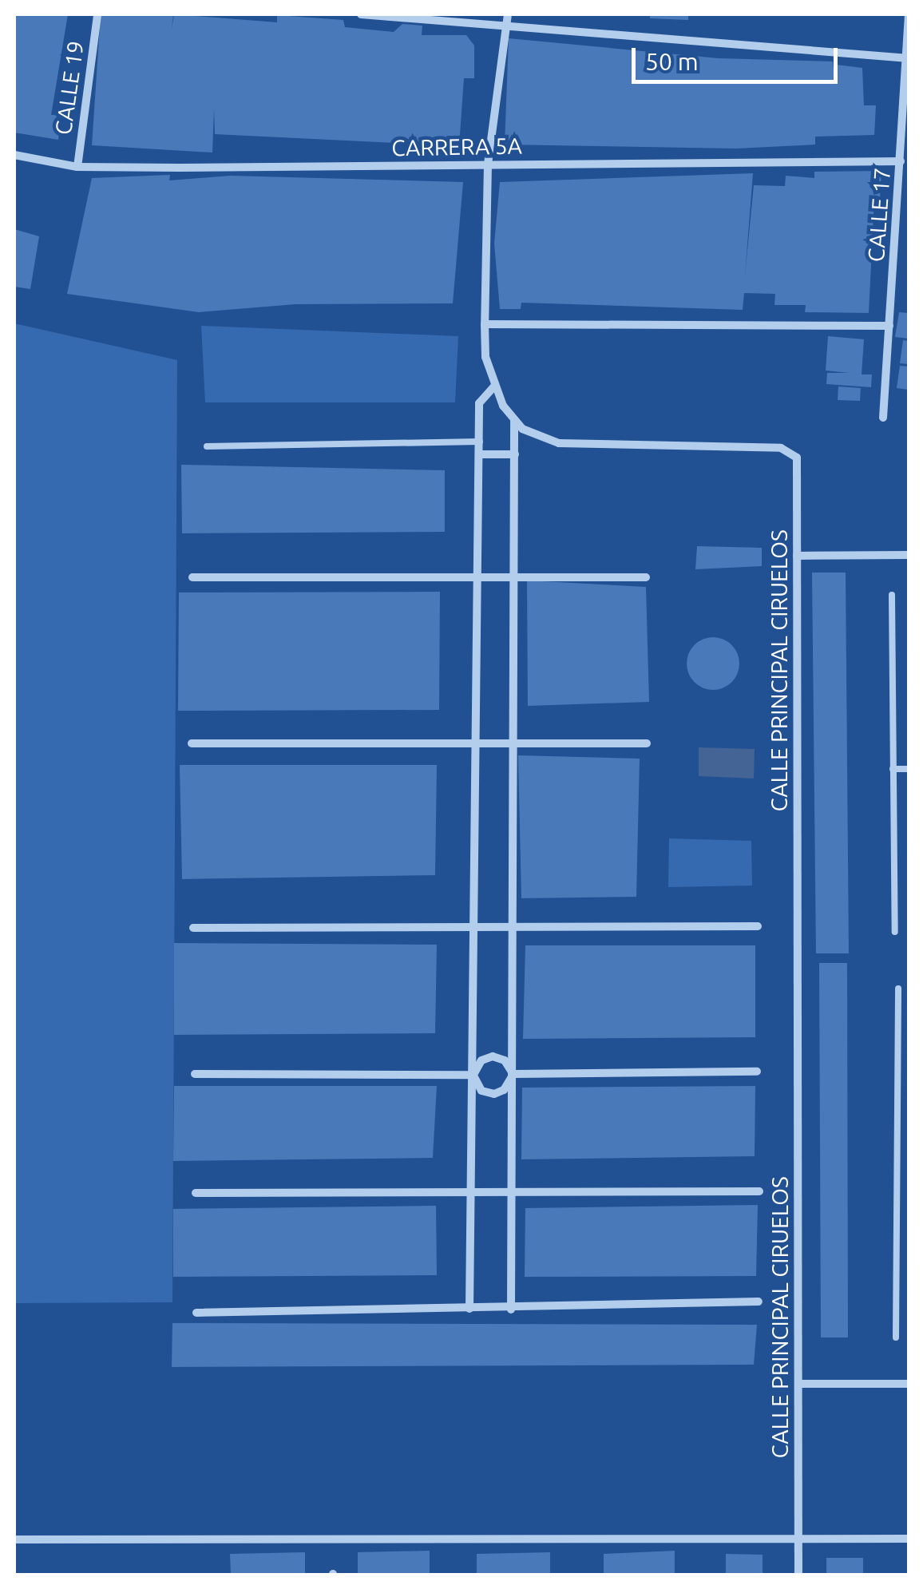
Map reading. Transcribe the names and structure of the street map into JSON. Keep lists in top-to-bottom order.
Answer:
{
  "streets": {
    "street": [
      "CALLE 19",
      "CARRERA 5A",
      "CALLE 17",
      "CALLE PRINCIPAL CIRUELOS"
    ]
  },
  "crossings": [
    ["CALLE 19", "CARRERA 5A"],
    ["CARRERA 5A", "CALLE 17"],
    ["CARRERA 5A", "CALLE PRINCIPAL CIRUELOS"]
  ],
  "scale_bar": "50 m"
}
